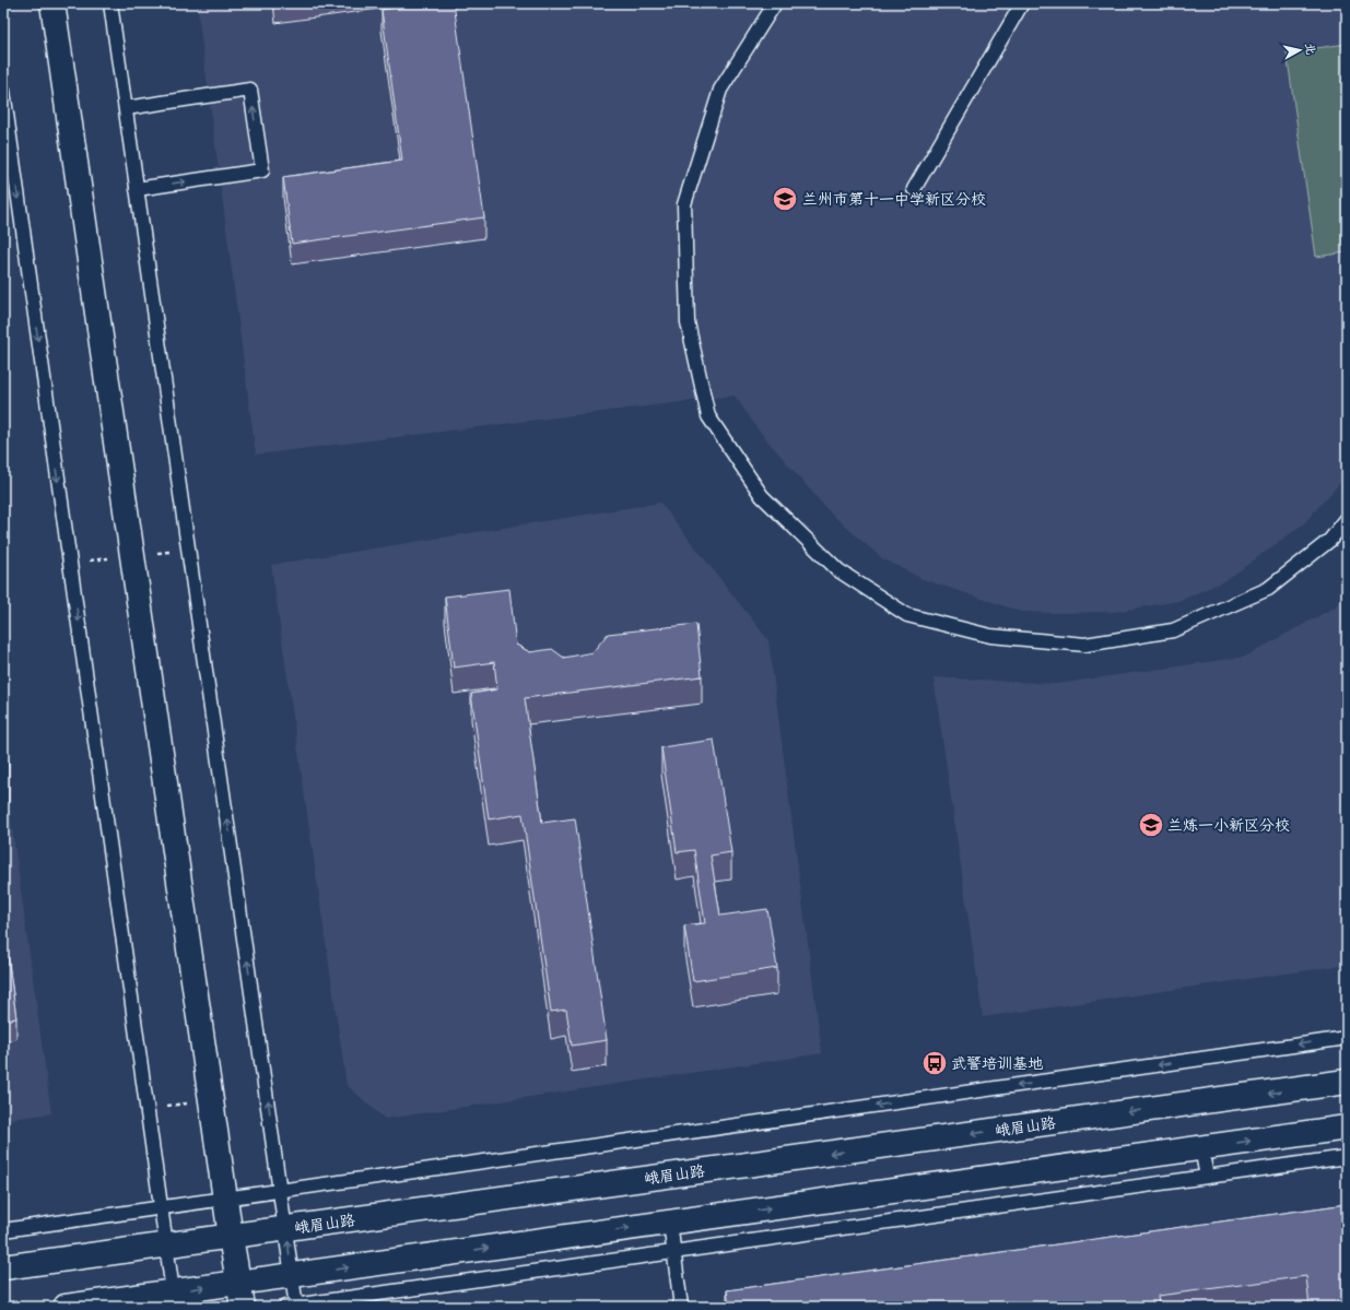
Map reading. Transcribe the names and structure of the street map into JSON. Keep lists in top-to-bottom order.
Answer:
{
  "streets": {
    "street": ["峨眉山路"]
  },
  "places": {
    "school or university": ["兰州市第十一中学新区分校", "兰炼一小新区分校"],
    "bus stop": ["武警培训基地"]
  },
  "north": "right"
}
